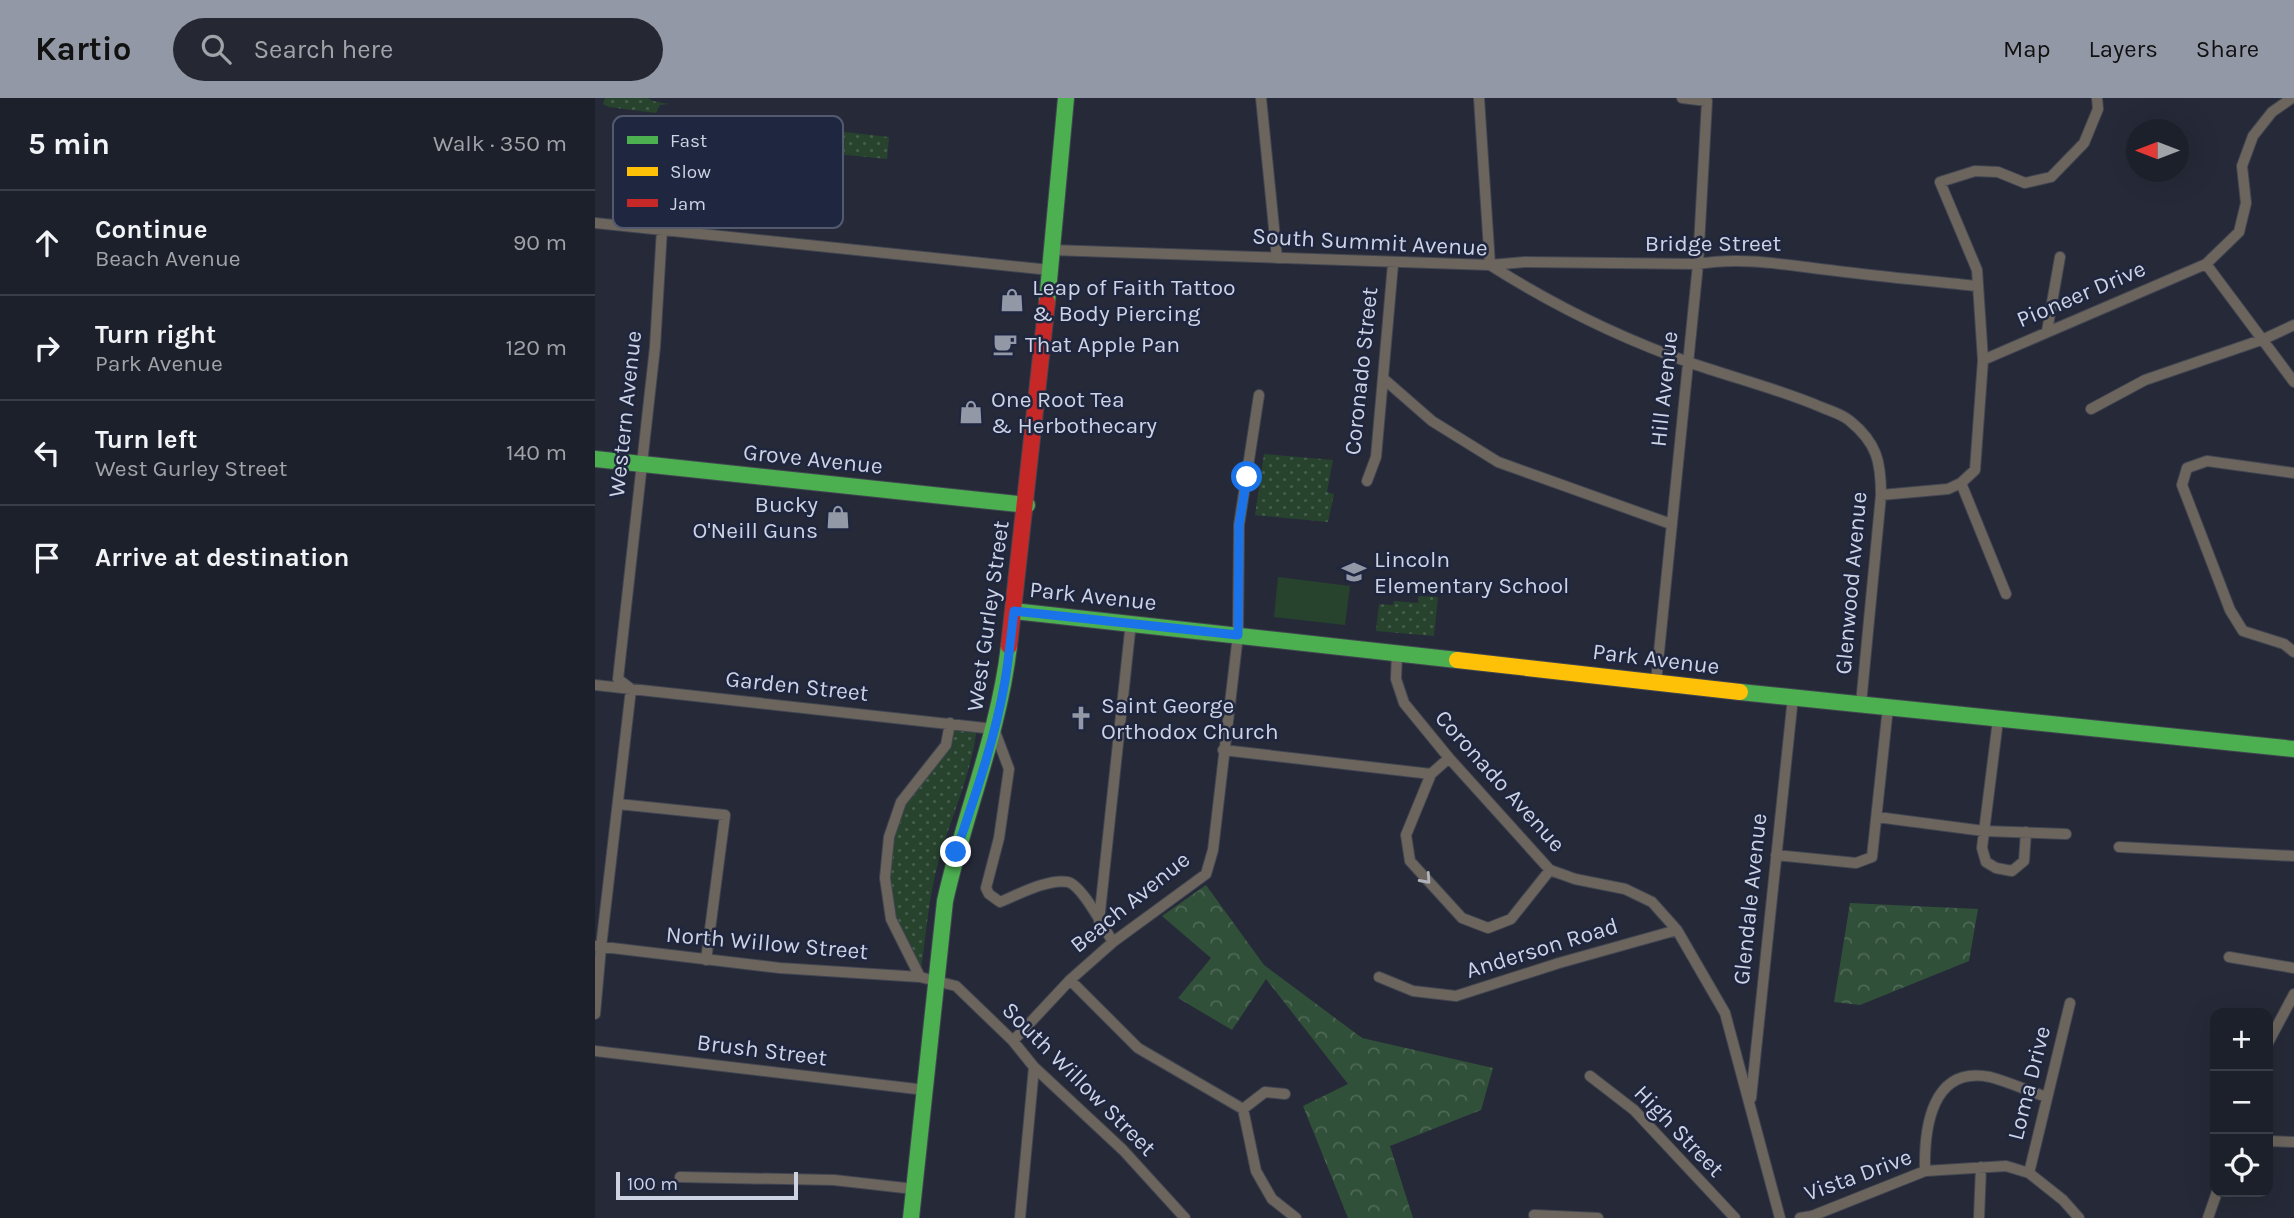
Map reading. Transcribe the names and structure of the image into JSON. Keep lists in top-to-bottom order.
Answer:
{
  "streets": {
    "main road": ["Grove Avenue", "Park Avenue", "West Gurley Street"],
    "street": [
      "South Summit Avenue",
      "Bridge Street",
      "Pioneer Drive",
      "Coronado Street",
      "Hill Avenue",
      "Western Avenue",
      "Glenwood Avenue",
      "Garden Street",
      "Coronado Avenue",
      "Glendale Avenue",
      "Beach Avenue",
      "North Willow Street",
      "Anderson Road",
      "Brush Street",
      "South Willow Street",
      "Loma Drive",
      "High Street",
      "Vista Drive"
    ]
  },
  "crossings": [
    ["South Summit Avenue", "Bridge Street"],
    ["South Summit Avenue", "Coronado Street"],
    ["South Summit Avenue", "Hill Avenue"],
    ["South Summit Avenue", "Glenwood Avenue"],
    ["South Summit Avenue", "West Gurley Street"],
    ["Bridge Street", "Hill Avenue"],
    ["Hill Avenue", "Park Avenue"],
    ["Western Avenue", "Grove Avenue"],
    ["Western Avenue", "Garden Street"],
    ["Western Avenue", "North Willow Street"],
    ["Grove Avenue", "West Gurley Street"],
    ["Glenwood Avenue", "Park Avenue"],
    ["Park Avenue", "West Gurley Street"],
    ["Park Avenue", "Coronado Avenue"],
    ["Park Avenue", "Glendale Avenue"],
    ["Park Avenue", "Beach Avenue"],
    ["West Gurley Street", "Garden Street"],
    ["West Gurley Street", "North Willow Street"],
    ["West Gurley Street", "Brush Street"],
    ["West Gurley Street", "South Willow Street"],
    ["Coronado Avenue", "Glendale Avenue"],
    ["Coronado Avenue", "Anderson Road"],
    ["Beach Avenue", "South Willow Street"],
    ["North Willow Street", "South Willow Street"],
    ["Loma Drive", "Vista Drive"]
  ],
  "places": {
    "shop": ["Leap of Faith Tattoo & Body Piercing", "One Root Tea & Herbothecary", "Bucky O'Neill Guns"],
    "cafe": ["That Apple Pan"],
    "school or university": ["Lincoln Elementary School"],
    "church": ["Saint George Orthodox Church"]
  },
  "legend": ["Fast", "Slow", "Jam"],
  "scale_bar": "100 m",
  "north": "left",
  "page": {
    "header": "Kartio",
    "search": "Search here",
    "nav": ["Map", "Layers", "Share"],
    "heading": ["5 min", "Walk · 350 m"],
    "list": [
      ["Continue", "Beach Avenue", "90 m"],
      ["Turn right", "Park Avenue", "120 m"],
      ["Turn left", "West Gurley Street", "140 m"],
      "Arrive at destination"
    ],
    "map_buttons": ["+", "−"],
    "scale": "100 m"
  }
}
